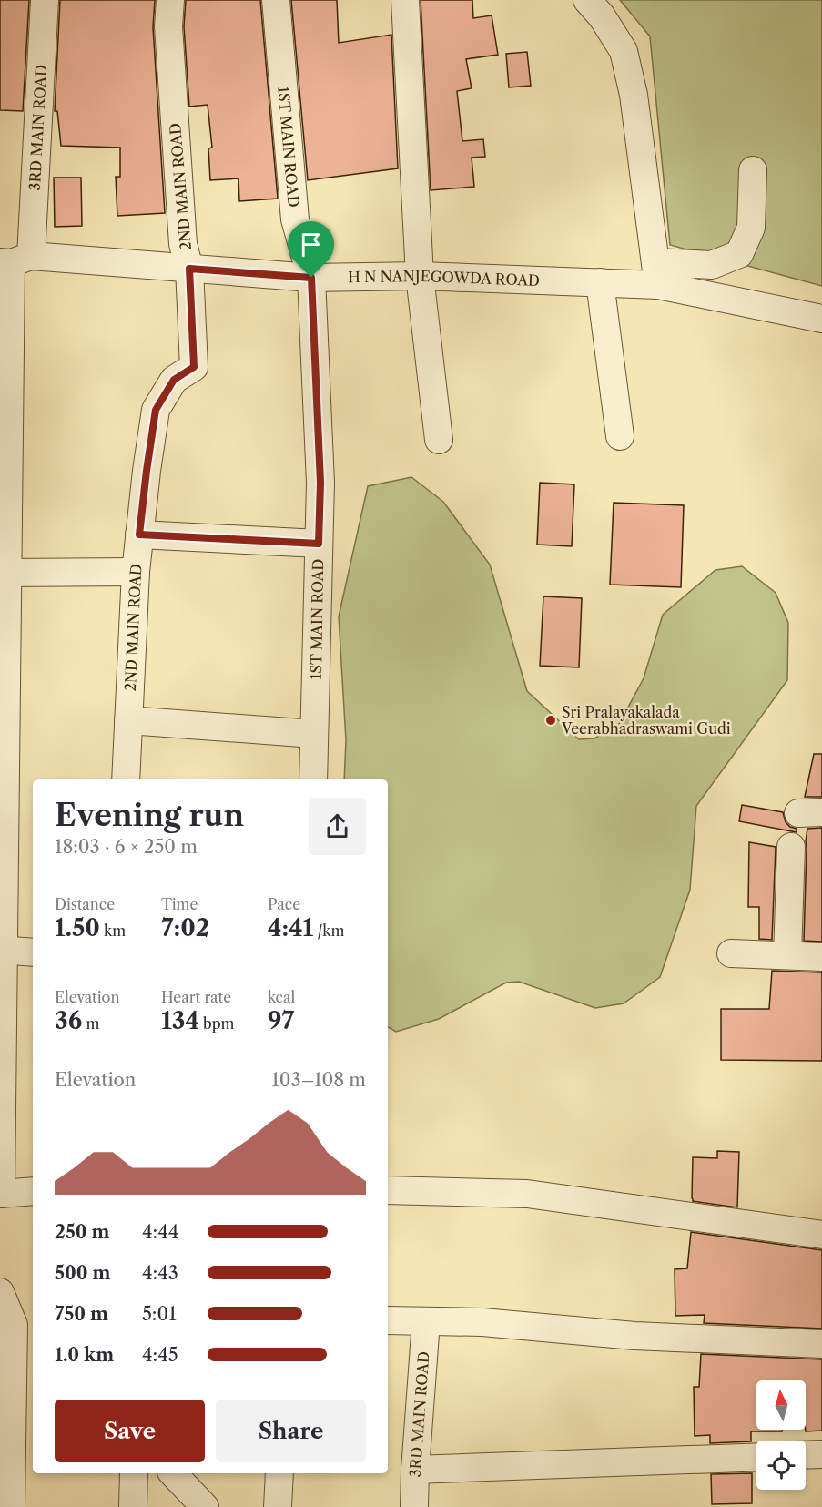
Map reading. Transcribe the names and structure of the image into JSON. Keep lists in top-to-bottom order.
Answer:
{
  "streets": {
    "street": [
      "3RD MAIN ROAD",
      "1ST MAIN ROAD",
      "2ND MAIN ROAD",
      "H N NANJEGOWDA ROAD"
    ]
  },
  "crossings": [
    ["3RD MAIN ROAD", "H N NANJEGOWDA ROAD"],
    ["1ST MAIN ROAD", "H N NANJEGOWDA ROAD"],
    ["2ND MAIN ROAD", "H N NANJEGOWDA ROAD"]
  ],
  "places": ["Sri Pralayakalada Veerabhadraswami Gudi"],
  "north": "top",
  "page": {
    "heading": ["Evening run", "18:03 · 6 × 250 m"],
    "stats": [
      ["Distance", "1.50 km"],
      ["Time", "7:02"],
      ["Pace", "4:41 /km"],
      ["Elevation", "36 m"],
      ["Heart rate", "134 bpm"],
      ["kcal", "97"]
    ],
    "chart": ["Elevation", "103–108 m"],
    "list": [
      {
        "name": "250 m",
        "note": "4:44"
      },
      {
        "name": "500 m",
        "note": "4:43"
      },
      {
        "name": "750 m",
        "note": "5:01"
      },
      {
        "name": "1.0 km",
        "note": "4:45"
      }
    ],
    "buttons": ["Save", "Share"]
  }
}
